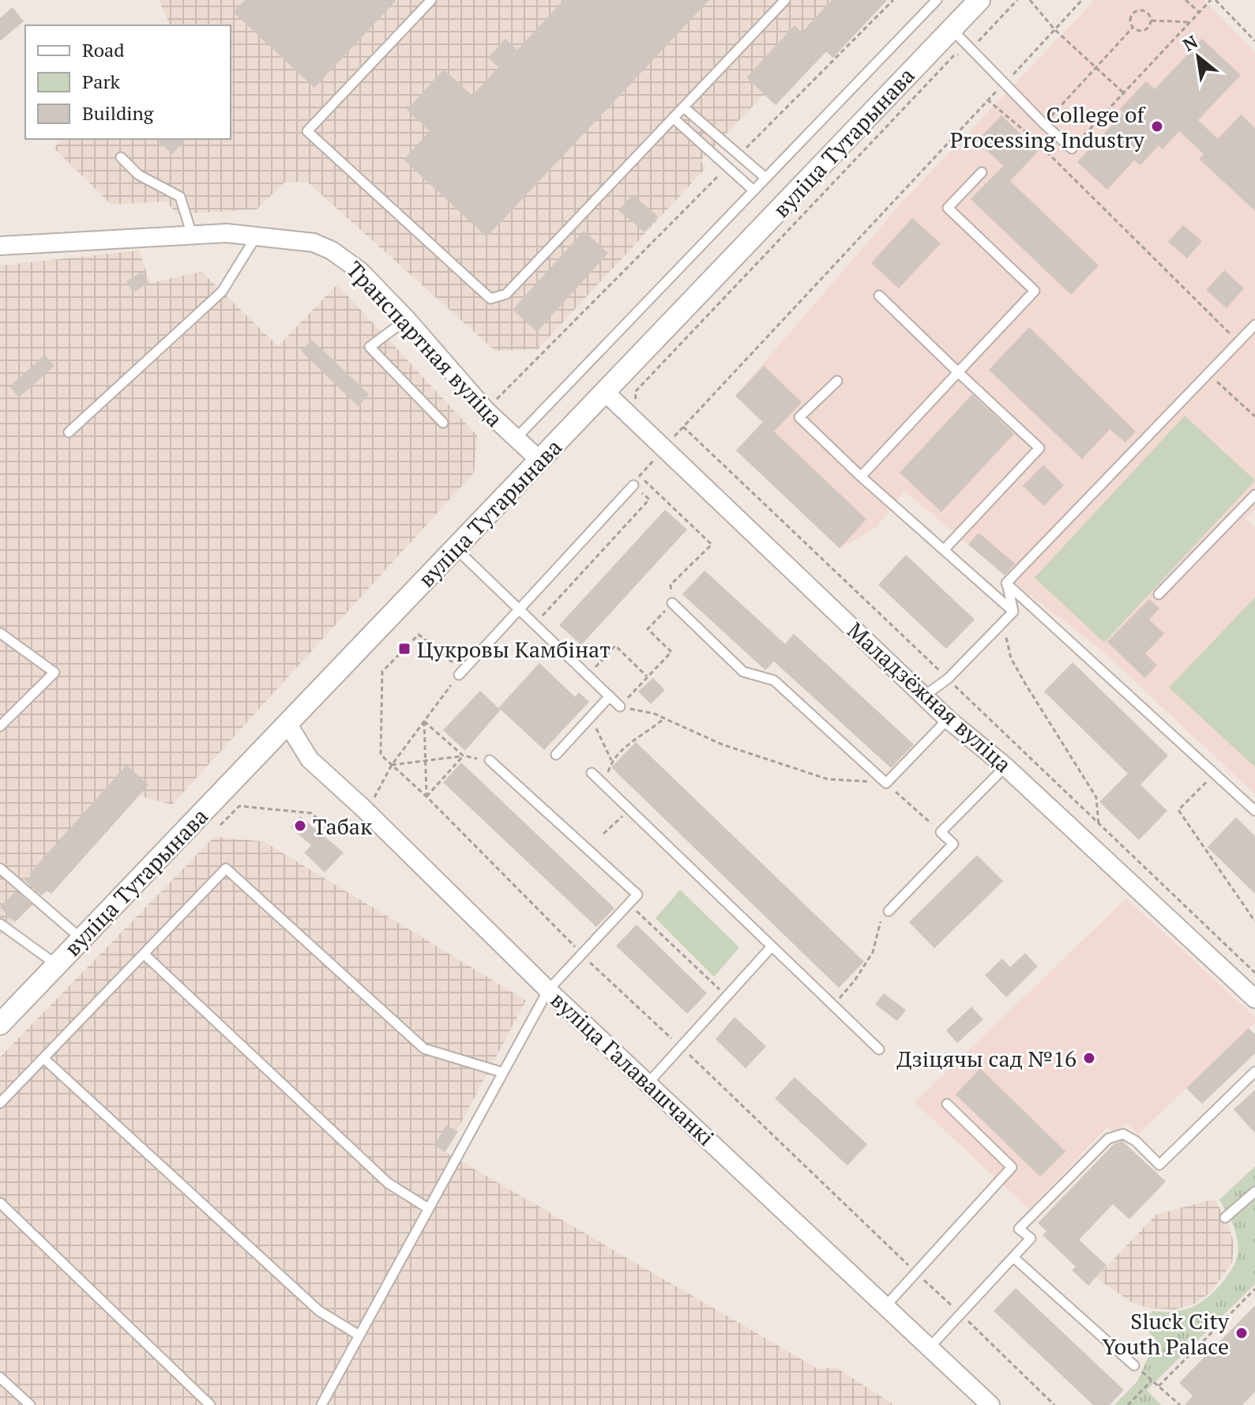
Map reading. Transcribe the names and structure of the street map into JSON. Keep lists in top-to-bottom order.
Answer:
{
  "streets": {
    "street": [
      "вуліца Тутарынава",
      "Транспартная вуліца",
      "Маладзёжная вуліца",
      "вуліца Галавашчанкі"
    ]
  },
  "crossings": [
    ["вуліца Тутарынава", "Транспартная вуліца"],
    ["вуліца Тутарынава", "Маладзёжная вуліца"],
    ["вуліца Тутарынава", "вуліца Галавашчанкі"]
  ],
  "places": {
    "other": [
      "College of Processing Industry",
      "Табак",
      "Дзіцячы сад №16",
      "Sluck City Youth Palace"
    ],
    "transit": ["Цукровы Камбінат"]
  },
  "legend": ["Road", "Park", "Building"],
  "north": "top left"
}
